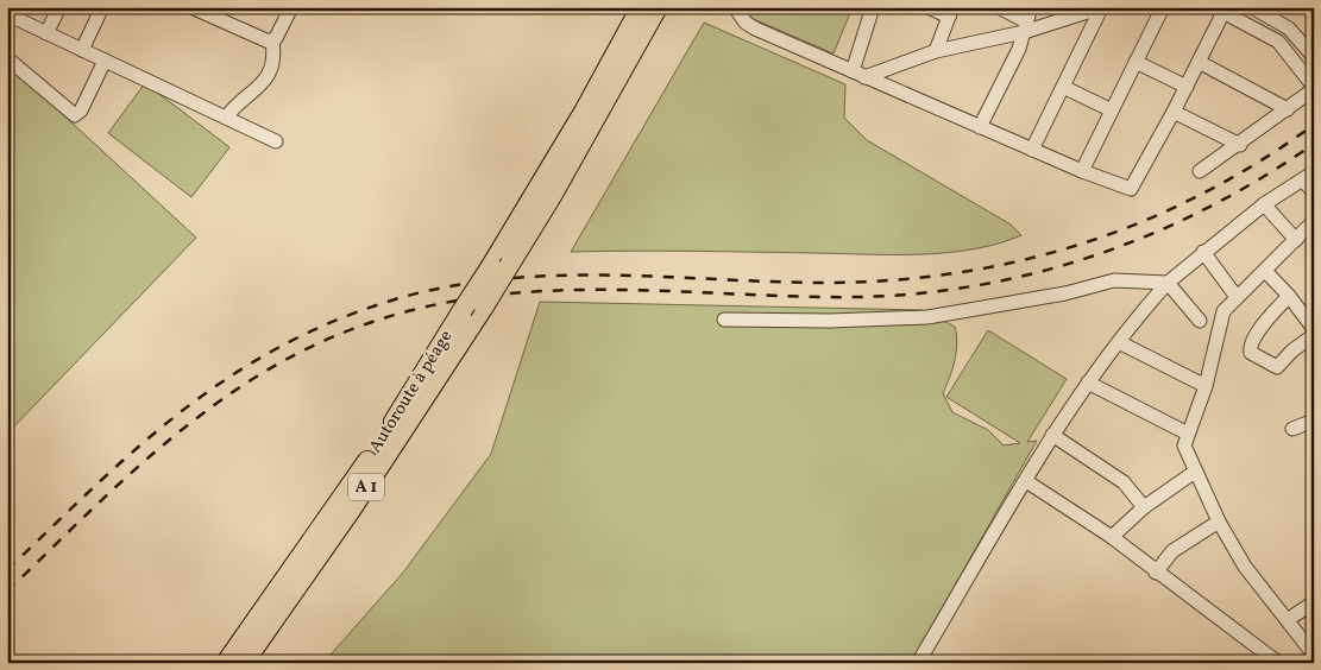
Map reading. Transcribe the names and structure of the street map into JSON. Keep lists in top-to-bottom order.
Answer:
{
  "streets": {
    "highway": ["Autoroute à péage", "A 1"]
  }
}
